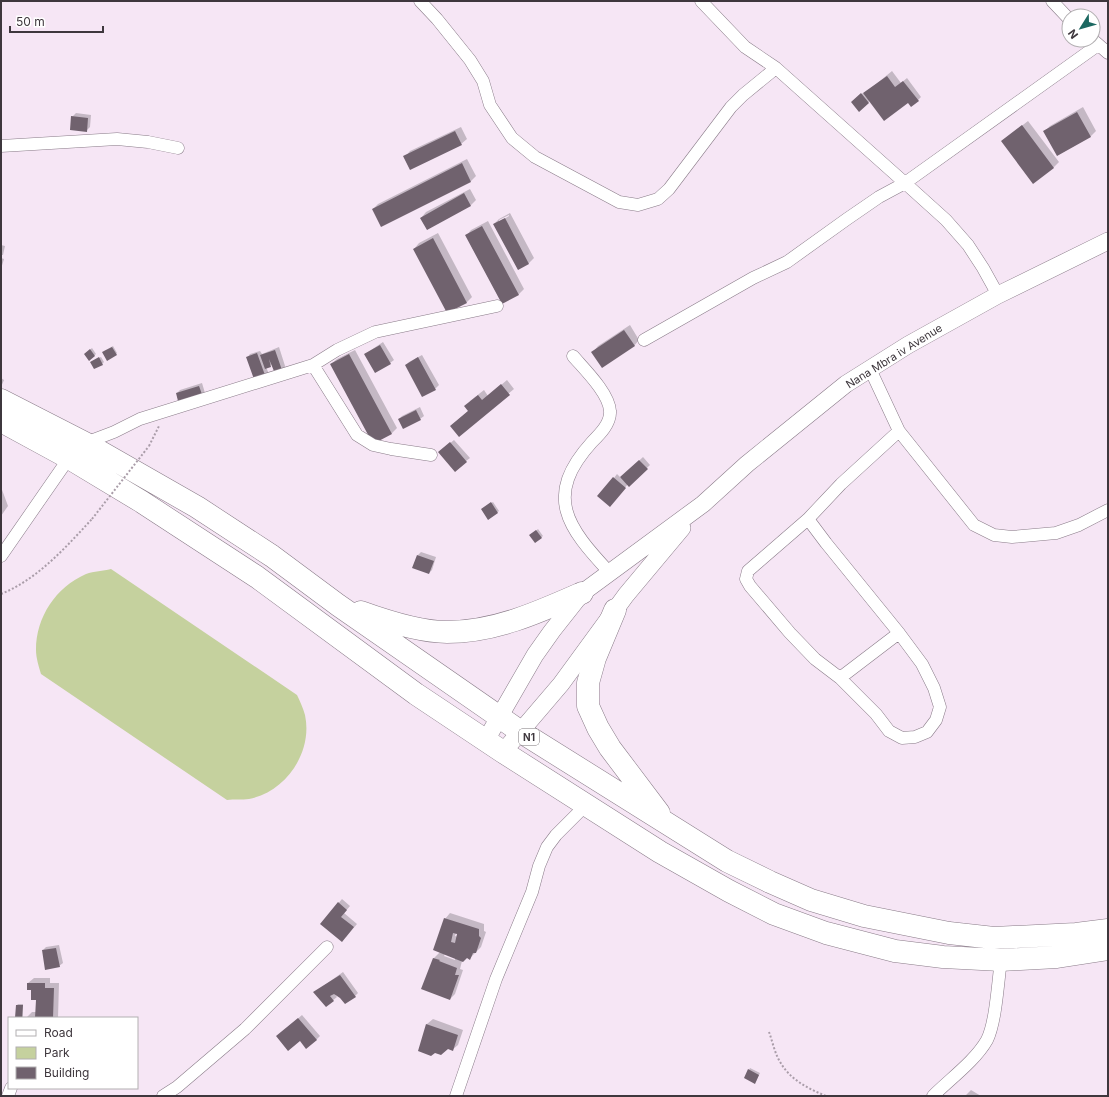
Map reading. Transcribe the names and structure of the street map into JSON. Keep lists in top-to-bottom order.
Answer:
{
  "streets": {
    "highway": ["N1"],
    "street": ["Nana Mbra ⅳ Avenue"]
  },
  "legend": ["Road", "Park", "Building"],
  "scale_bar": "50 m",
  "north": "bottom left"
}
